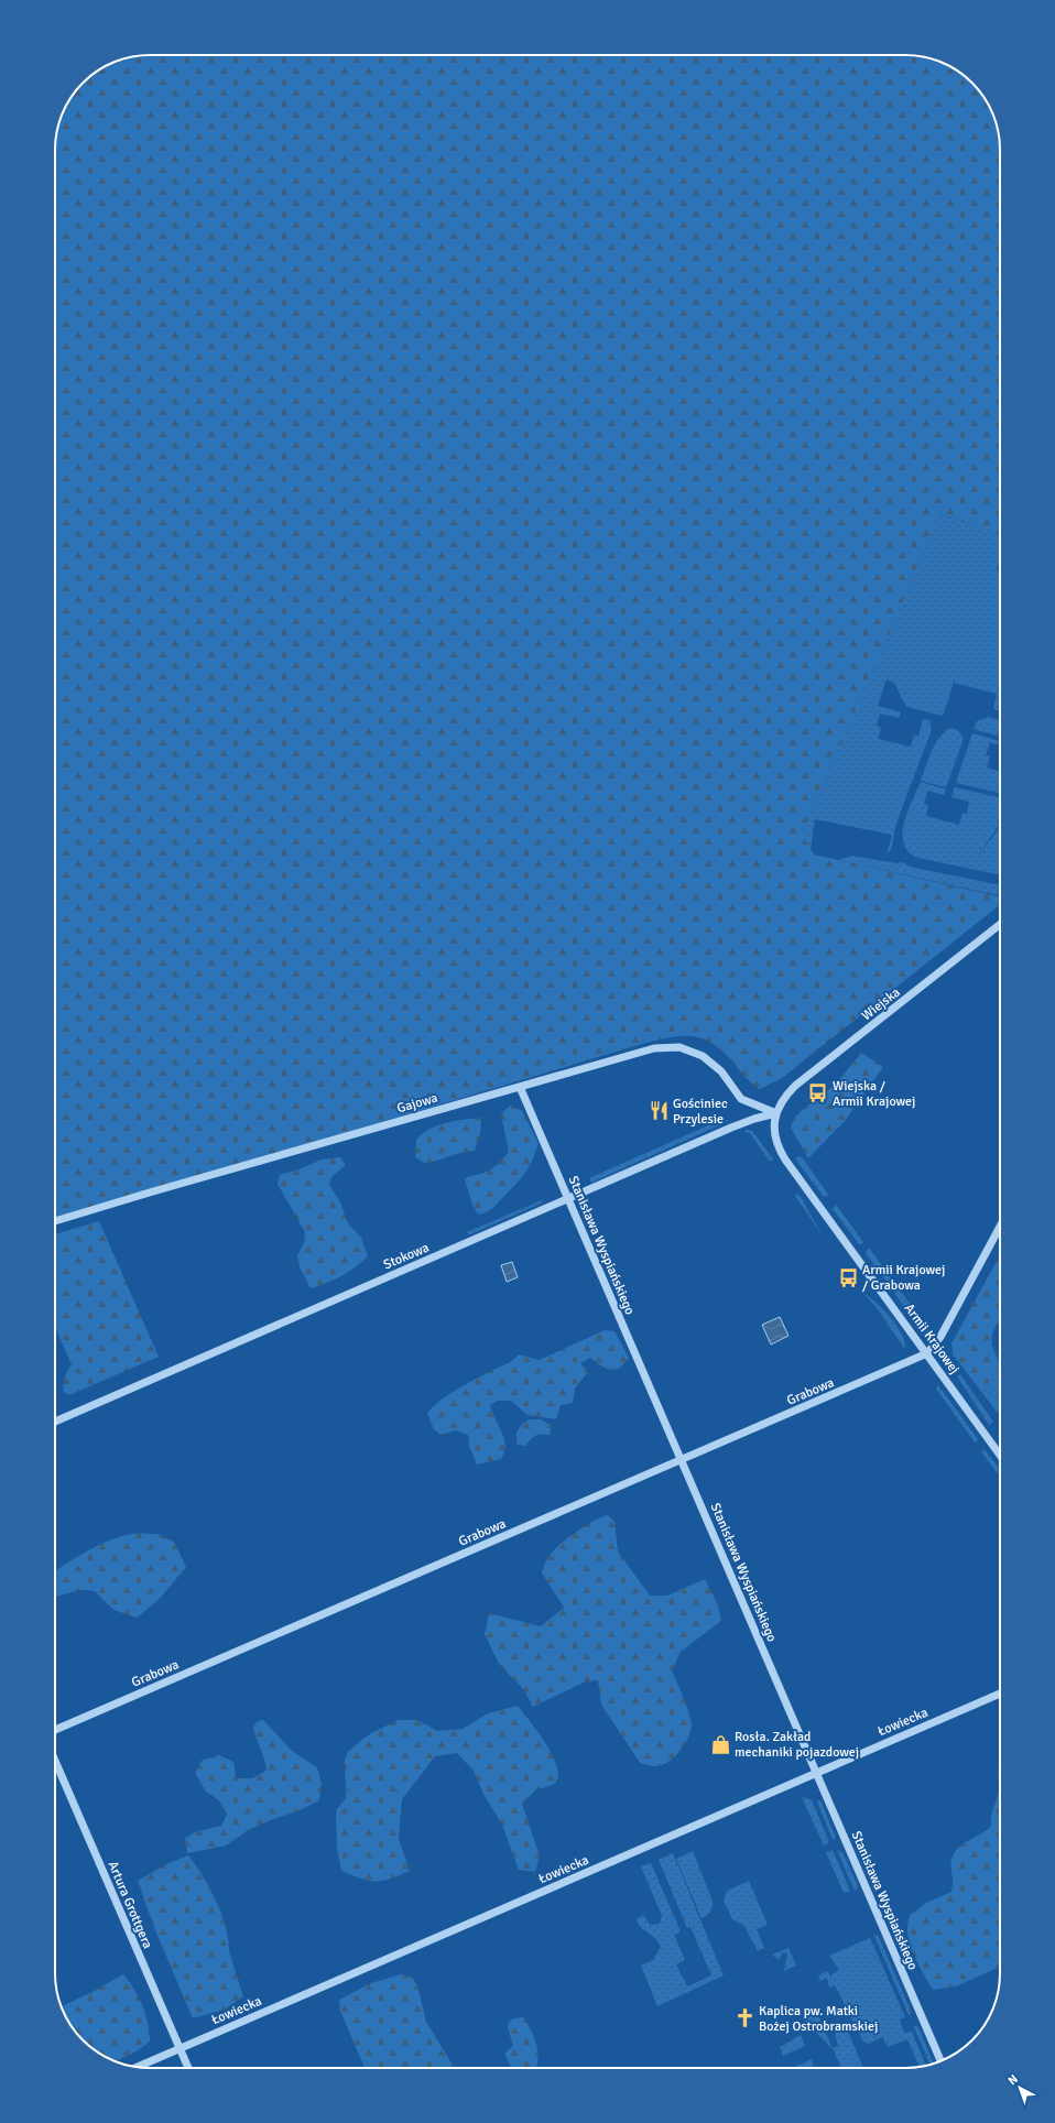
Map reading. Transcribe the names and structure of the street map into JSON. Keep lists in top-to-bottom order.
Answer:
{
  "streets": {
    "street": [
      "Wiejska",
      "Gajowa",
      "Stanisława Wyspiańskiego",
      "Stokowa",
      "Armii Krajowej",
      "Grabowa",
      "Łowiecka",
      "Artura Grottgera"
    ]
  },
  "crossings": [
    ["Wiejska", "Gajowa"],
    ["Wiejska", "Stokowa"],
    ["Wiejska", "Armii Krajowej"],
    ["Gajowa", "Stanisława Wyspiańskiego"],
    ["Gajowa", "Stokowa"],
    ["Gajowa", "Armii Krajowej"],
    ["Stanisława Wyspiańskiego", "Stokowa"],
    ["Stanisława Wyspiańskiego", "Grabowa"],
    ["Stanisława Wyspiańskiego", "Łowiecka"],
    ["Stokowa", "Armii Krajowej"],
    ["Armii Krajowej", "Grabowa"],
    ["Łowiecka", "Artura Grottgera"]
  ],
  "places": {
    "bus stop": ["Wiejska / Armii Krajowej", "Armii Krajowej / Grabowa"],
    "restaurant": ["Gościniec Przylesie"],
    "shop": ["Rosła. Zakład mechaniki pojazdowej"],
    "church": ["Kaplica pw. Matki Bożej Ostrobramskiej"]
  },
  "north": "top left"
}
